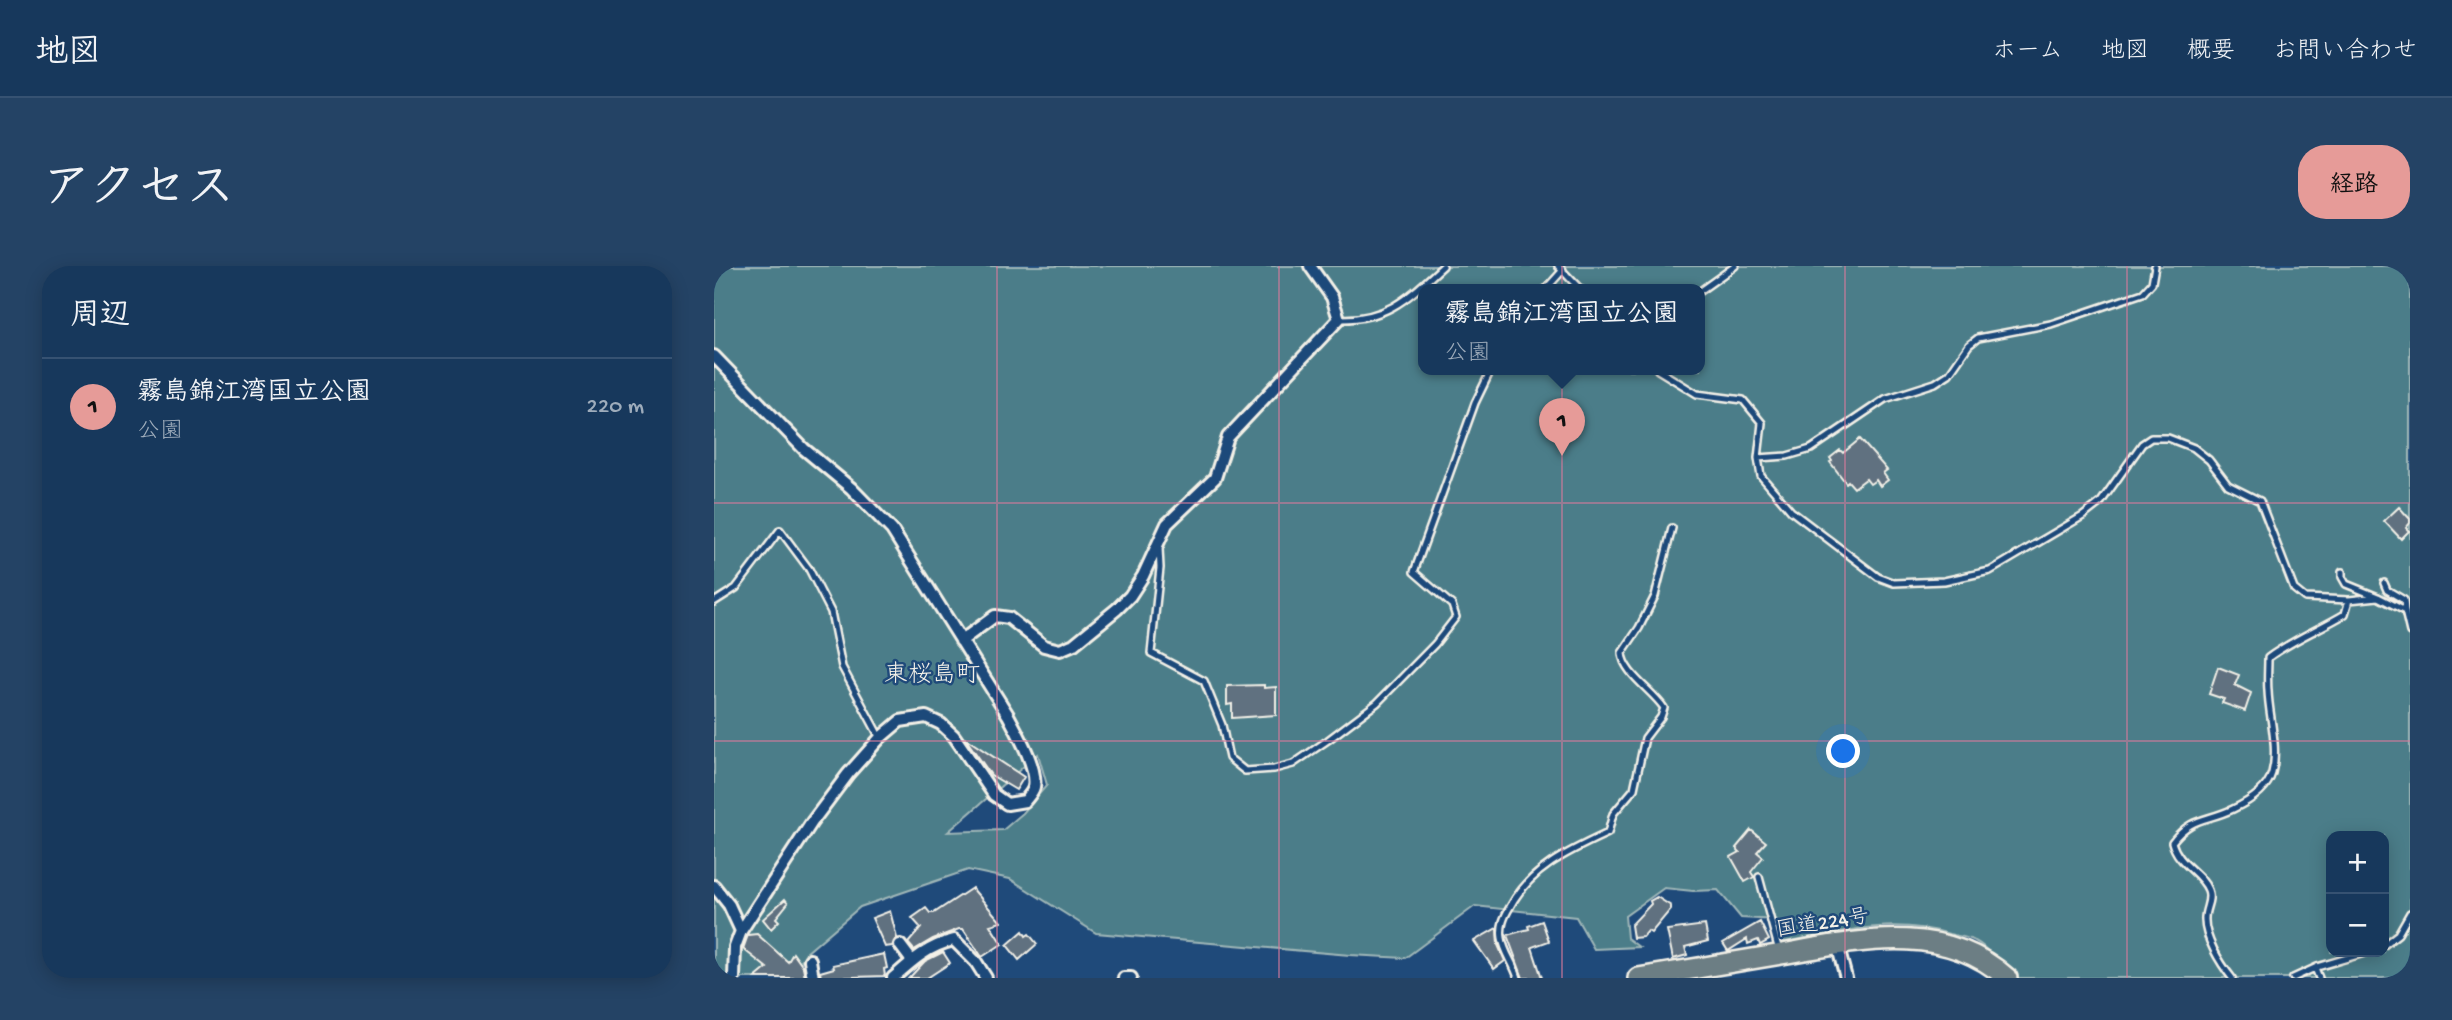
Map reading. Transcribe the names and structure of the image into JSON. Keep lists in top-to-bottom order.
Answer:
{
  "streets": {
    "highway": ["国道224号"]
  },
  "districts": ["東桜島町"],
  "page": {
    "header": "地図",
    "nav": [
      "ホーム",
      "地図",
      "概要",
      "お問い合わせ"
    ],
    "title": "アクセス",
    "buttons": "経路",
    "heading": "周辺",
    "popup": ["霧島錦江湾国立公園", "公園"],
    "list": [
      {
        "mark": "1",
        "name": "霧島錦江湾国立公園",
        "note": "公園",
        "value": "220 m"
      }
    ],
    "pins": "1",
    "map_buttons": ["+", "−"]
  }
}
